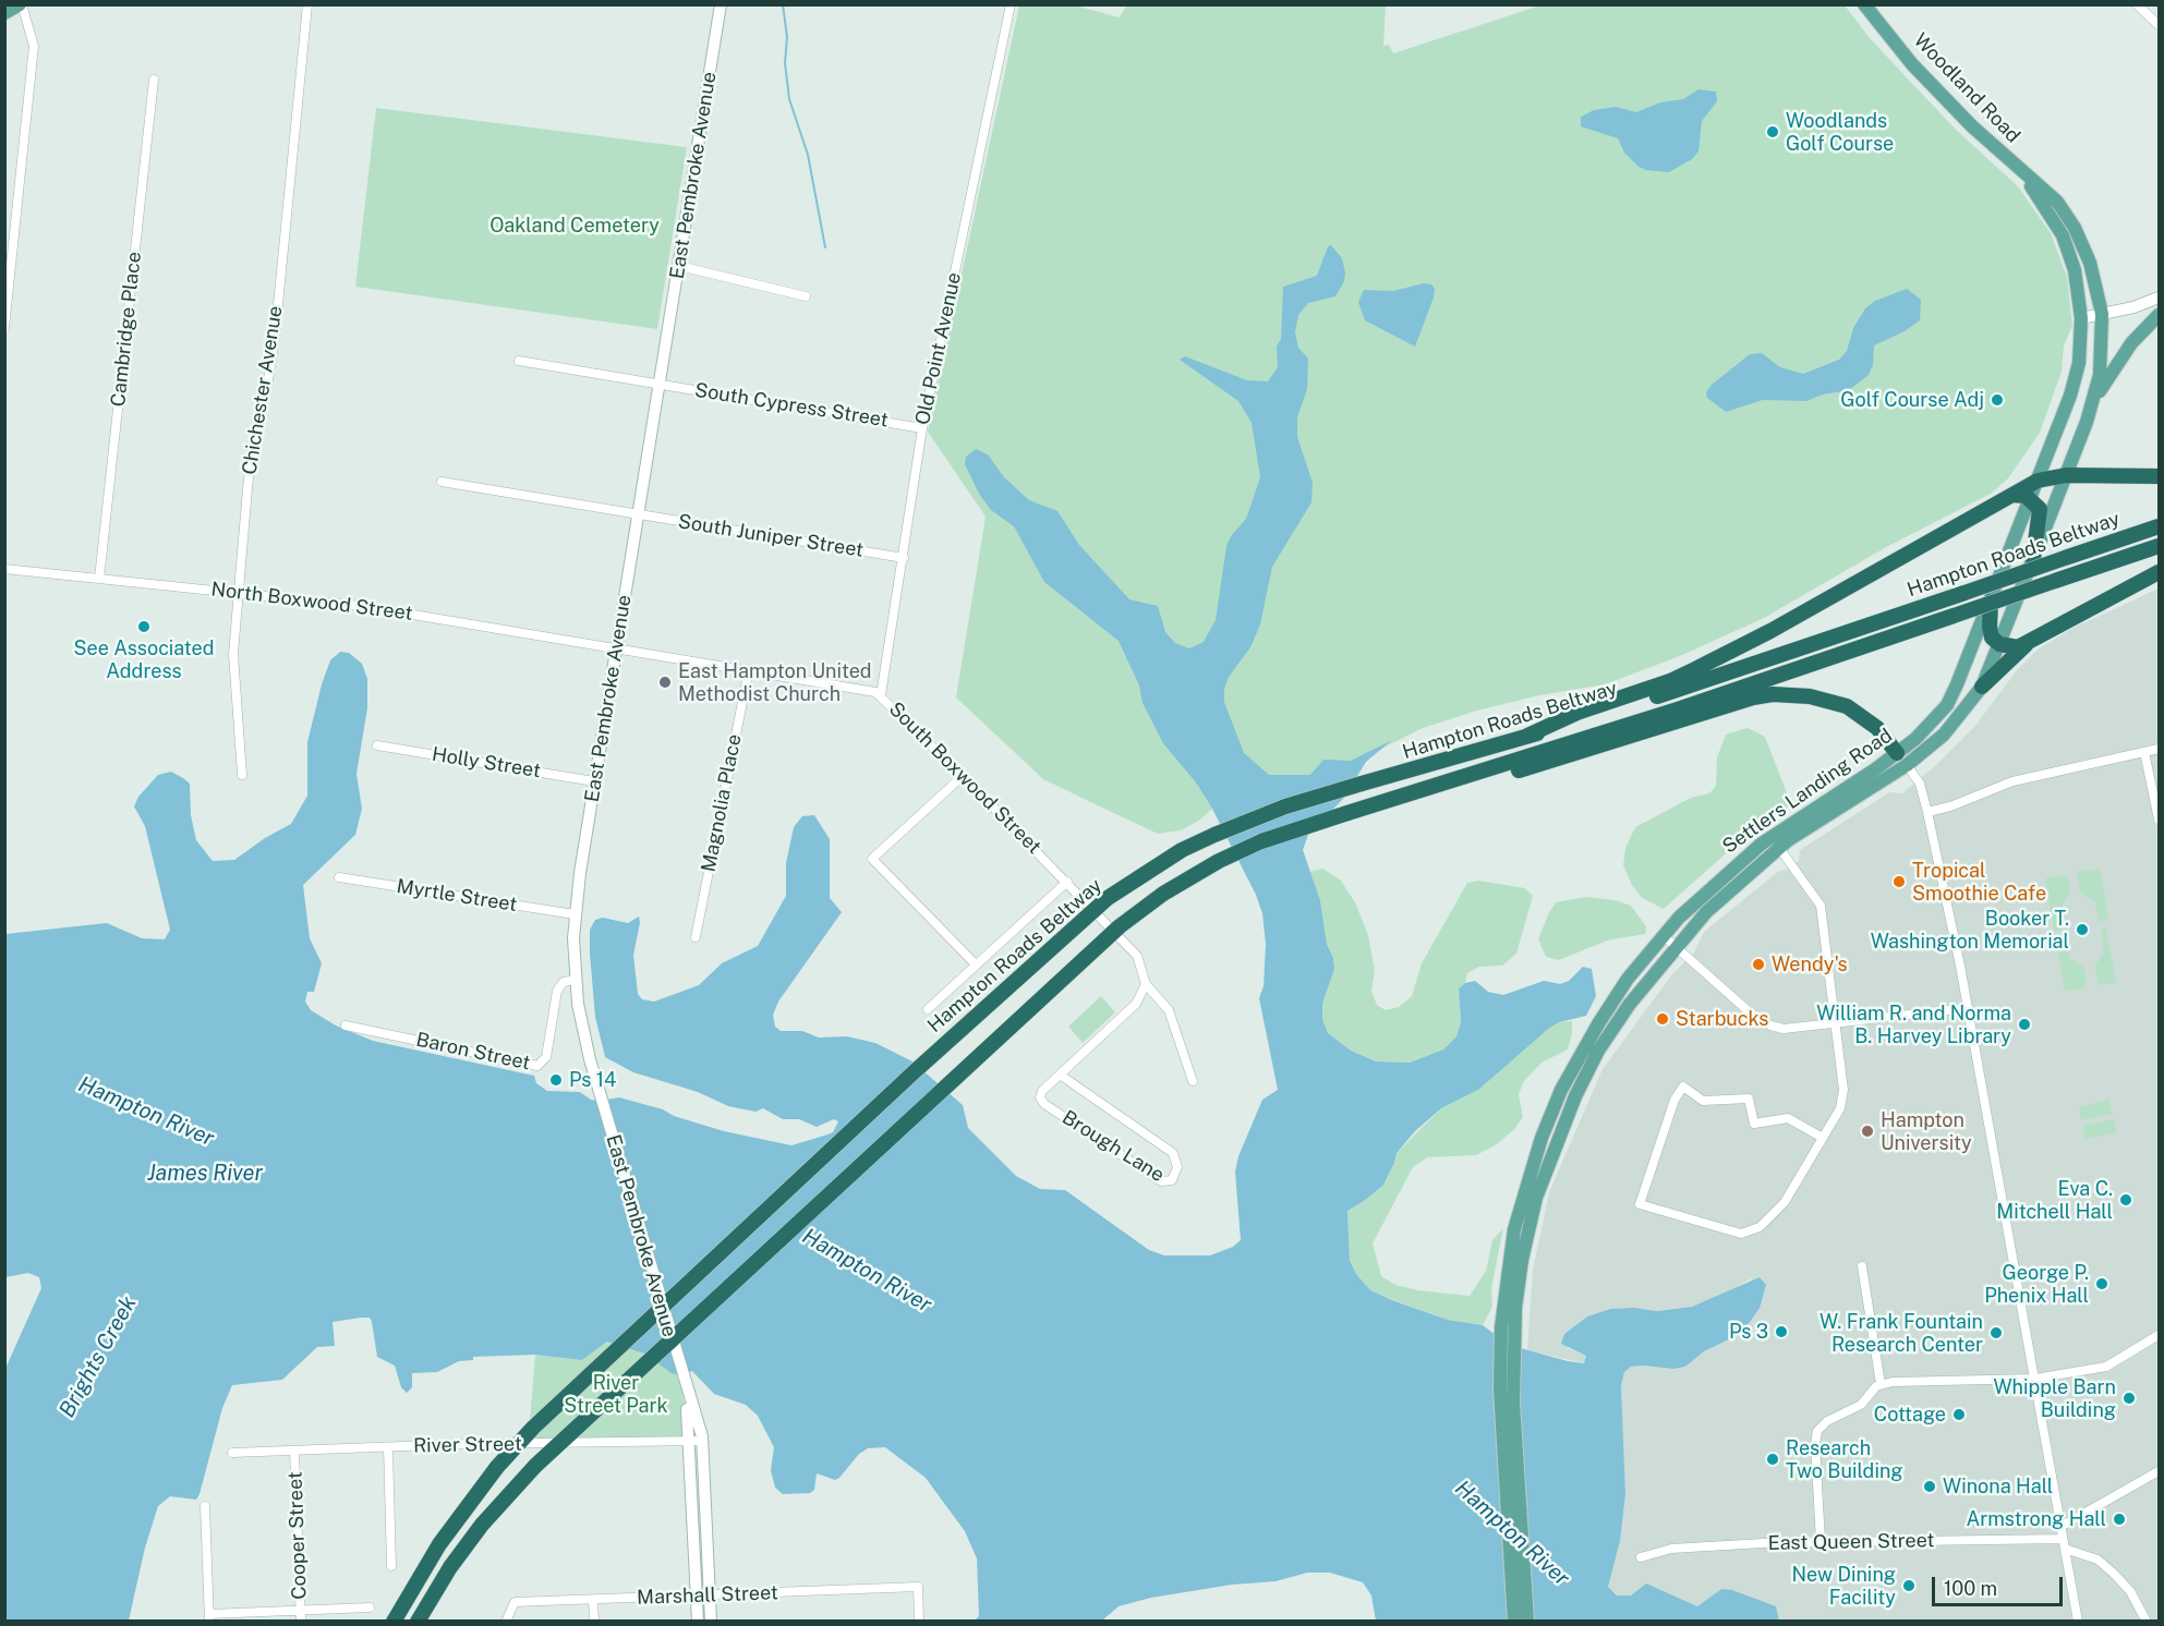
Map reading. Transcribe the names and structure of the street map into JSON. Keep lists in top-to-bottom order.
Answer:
{
  "streets": {
    "highway": ["Hampton Roads Beltway"],
    "main road": ["Woodland Road", "East Pembroke Avenue", "Settlers Landing Road"],
    "street": [
      "Cambridge Place",
      "Old Point Avenue",
      "Chichester Avenue",
      "South Cypress Street",
      "South Juniper Street",
      "North Boxwood Street",
      "Holly Street",
      "South Boxwood Street",
      "Magnolia Place",
      "Myrtle Street",
      "Baron Street",
      "Brough Lane",
      "River Street",
      "Cooper Street",
      "East Queen Street",
      "Marshall Street"
    ]
  },
  "crossings": [
    ["Woodland Road", "Settlers Landing Road"],
    ["East Pembroke Avenue", "South Cypress Street"],
    ["East Pembroke Avenue", "South Juniper Street"],
    ["East Pembroke Avenue", "North Boxwood Street"],
    ["East Pembroke Avenue", "Holly Street"],
    ["East Pembroke Avenue", "South Boxwood Street"],
    ["East Pembroke Avenue", "Myrtle Street"],
    ["East Pembroke Avenue", "Baron Street"],
    ["East Pembroke Avenue", "River Street"],
    ["East Pembroke Avenue", "Marshall Street"],
    ["Cambridge Place", "North Boxwood Street"],
    ["Old Point Avenue", "South Cypress Street"],
    ["Old Point Avenue", "South Juniper Street"],
    ["Old Point Avenue", "South Boxwood Street"],
    ["Chichester Avenue", "North Boxwood Street"],
    ["North Boxwood Street", "South Boxwood Street"],
    ["South Boxwood Street", "Magnolia Place"],
    ["South Boxwood Street", "Brough Lane"],
    ["River Street", "Cooper Street"]
  ],
  "water": ["Hampton River", "James River", "Brights Creek"],
  "parks": ["Oakland Cemetery", "River Street Park"],
  "places": [
    "Woodlands Golf Course",
    "Golf Course Adj",
    "See Associated Address",
    "East Hampton United Methodist Church",
    "Tropical Smoothie Cafe",
    "Booker T. Washington Memorial",
    "Wendy's",
    "Starbucks",
    "William R. and Norma B. Harvey Library",
    "Ps 14",
    "Hampton University",
    "Eva C. Mitchell Hall",
    "George P. Phenix Hall",
    "Ps 3",
    "W. Frank Fountain Research Center",
    "Whipple Barn Building",
    "Cottage",
    "Research Two Building",
    "Winona Hall",
    "Armstrong Hall",
    "New Dining Facility"
  ],
  "scale_bar": "100 m"
}
